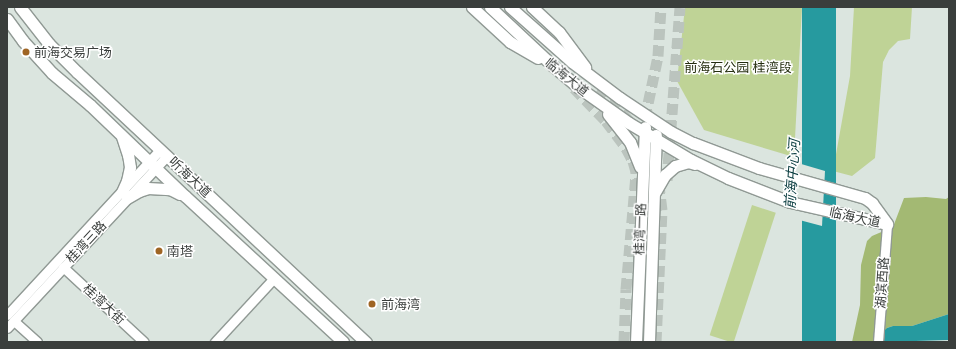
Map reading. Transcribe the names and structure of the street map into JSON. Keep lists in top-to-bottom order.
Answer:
{
  "streets": {
    "main road": ["临海大道", "听海大道", "桂湾一路"],
    "street": ["桂湾三路", "湖滨西路", "桂湾大街"]
  },
  "crossings": [
    ["临海大道", "桂湾一路"],
    ["临海大道", "湖滨西路"],
    ["听海大道", "桂湾三路"],
    ["桂湾三路", "桂湾大街"]
  ],
  "water": ["前海中心河"],
  "parks": ["前海石公园 桂湾段"],
  "places": ["前海交易广场", "南塔", "前海湾"]
}
